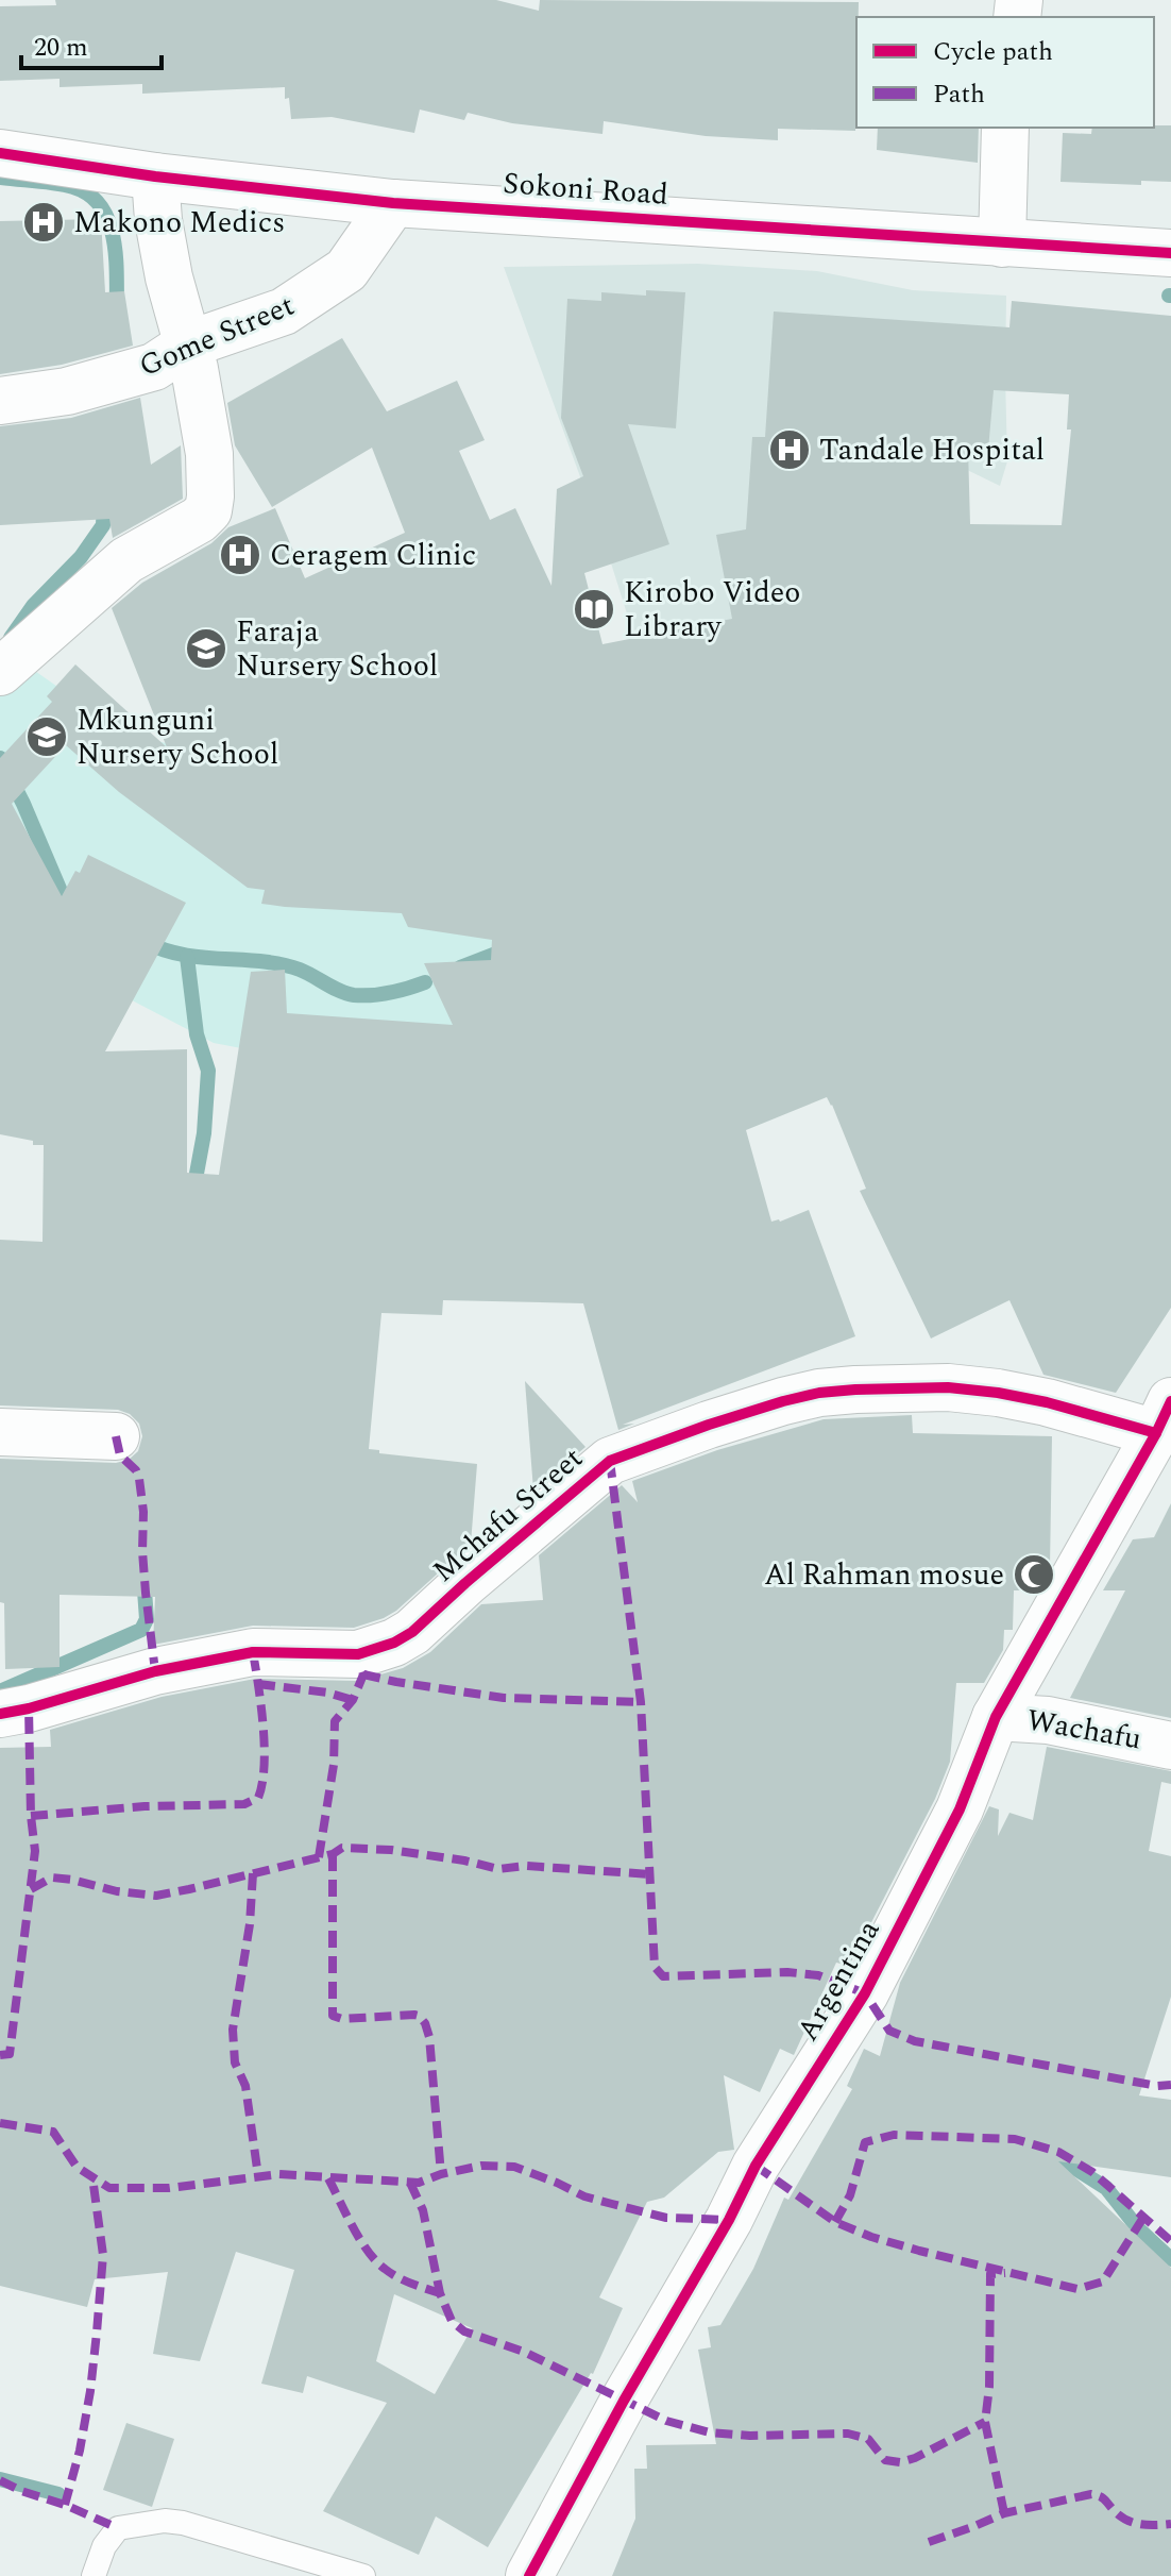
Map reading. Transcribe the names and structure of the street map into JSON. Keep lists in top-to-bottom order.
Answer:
{
  "streets": {
    "street": [
      "Sokoni Road",
      "Gome Street",
      "Mchafu Street",
      "Wachafu",
      "Argentina"
    ]
  },
  "crossings": [
    ["Sokoni Road", "Gome Street"],
    ["Mchafu Street", "Argentina"],
    ["Wachafu", "Argentina"]
  ],
  "places": {
    "hospital": ["Makono Medics", "Tandale Hospital", "Ceragem Clinic"],
    "library": ["Kirobo Video Library"],
    "school or university": ["Faraja Nursery School", "Mkunguni Nursery School"],
    "mosque": ["Al Rahman mosue"]
  },
  "legend": ["Cycle path", "Path"],
  "scale_bar": "20 m"
}
